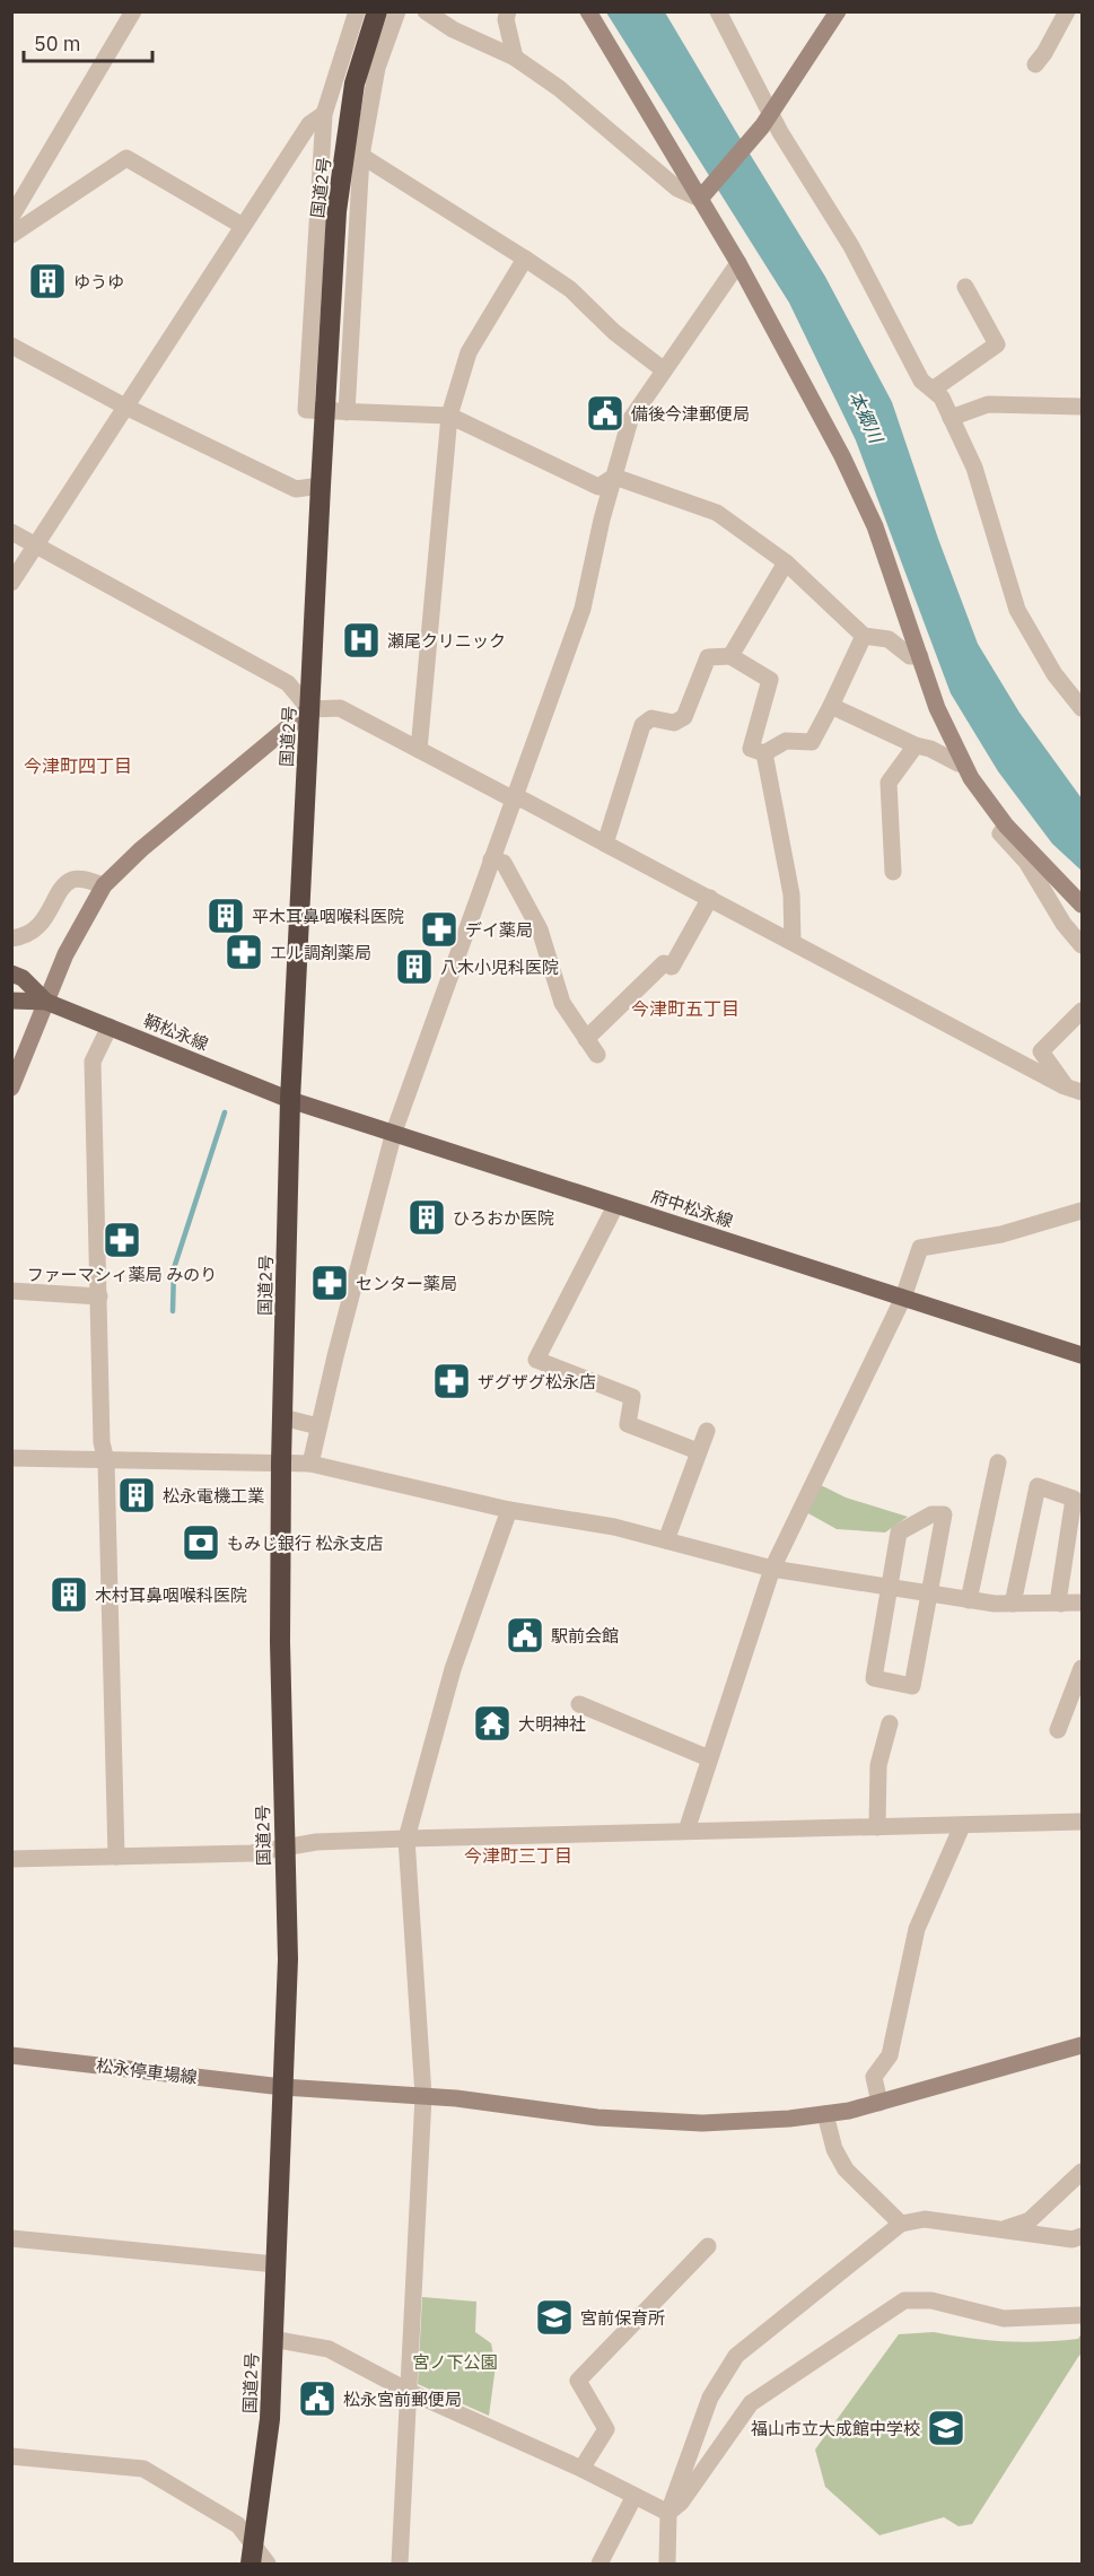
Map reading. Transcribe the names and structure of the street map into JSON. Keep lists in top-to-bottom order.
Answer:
{
  "streets": {
    "highway": ["国道2号"],
    "main road": ["鞆松永線", "府中松永線"],
    "street": ["松永停車場線"]
  },
  "crossings": [
    ["国道2号", "鞆松永線"],
    ["国道2号", "府中松永線"],
    ["国道2号", "松永停車場線"],
    ["鞆松永線", "府中松永線"]
  ],
  "districts": ["今津町四丁目", "今津町五丁目", "今津町三丁目"],
  "water": ["本郷川"],
  "parks": ["宮ノ下公園"],
  "places": {
    "building": [
      "ゆうゆ",
      "平木耳鼻咽喉科医院",
      "八木小児科医院",
      "ひろおか医院",
      "松永電機工業",
      "木村耳鼻咽喉科医院"
    ],
    "public building": ["備後今津郵便局", "駅前会館", "松永宮前郵便局"],
    "hospital": ["瀬尾クリニック"],
    "pharmacy": [
      "デイ薬局",
      "エル調剤薬局",
      "ファーマシィ薬局 みのり",
      "センター薬局",
      "ザグザグ松永店"
    ],
    "bank": ["もみじ銀行 松永支店"],
    "temple": ["大明神社"],
    "school or university": ["宮前保育所", "福山市立大成館中学校"]
  },
  "scale_bar": "50 m"
}
